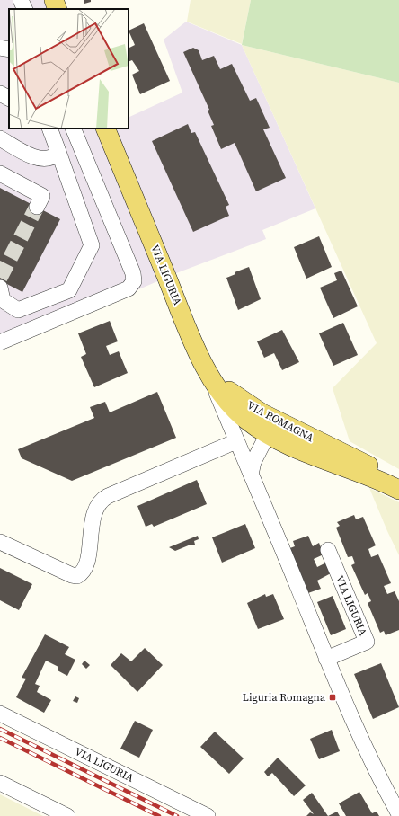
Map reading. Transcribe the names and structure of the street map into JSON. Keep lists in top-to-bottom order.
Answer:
{
  "streets": {
    "main road": ["VIA LIGURIA", "VIA ROMAGNA"]
  },
  "crossings": [
    ["VIA LIGURIA", "VIA ROMAGNA"]
  ],
  "places": {
    "transit": ["Liguria Romagna"]
  }
}
